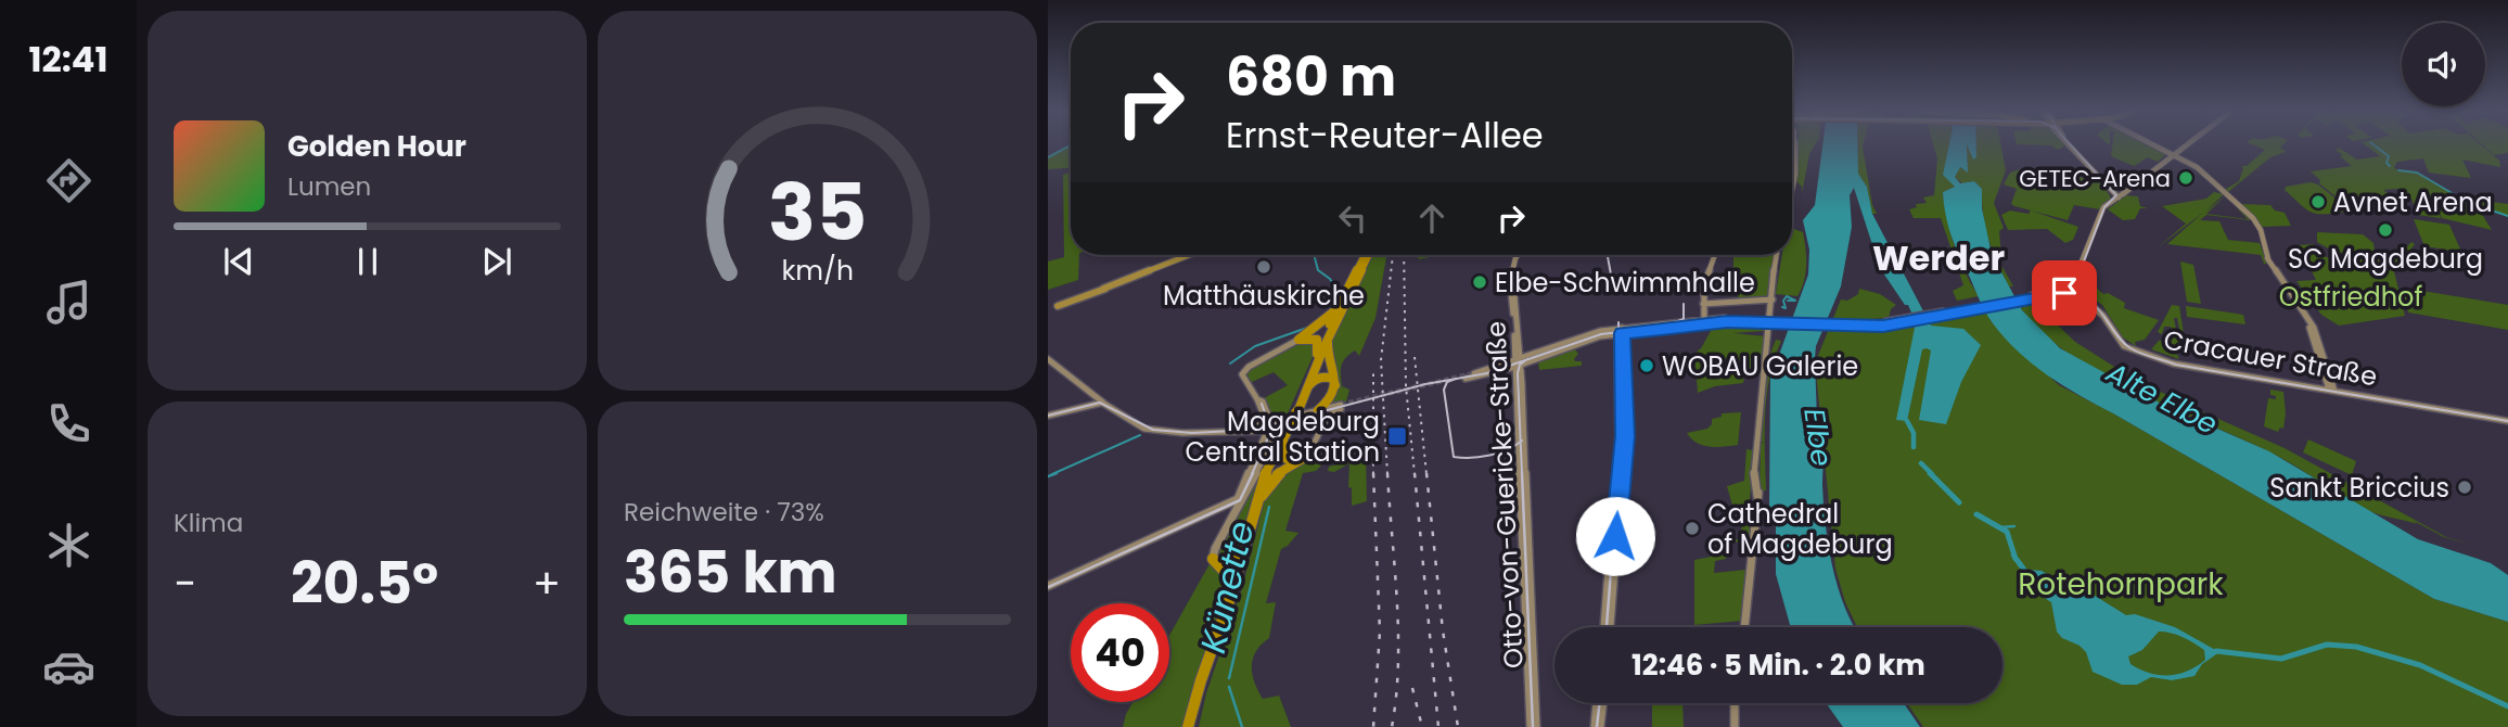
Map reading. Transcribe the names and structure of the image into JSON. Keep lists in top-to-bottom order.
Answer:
{
  "streets": {
    "main road": ["Cracauer Straße", "Otto-von-Guericke-Straße"]
  },
  "districts": ["Werder"],
  "water": ["Alte Elbe", "Elbe", "Künette"],
  "parks": ["Ostfriedhof", "Rotehornpark"],
  "places": {
    "other": [
      "GETEC-Arena",
      "Avnet Arena",
      "SC Magdeburg",
      "Matthäuskirche",
      "Elbe-Schwimmhalle",
      "WOBAU Galerie",
      "Sankt Briccius",
      "Cathedral of Magdeburg"
    ],
    "transit": ["Magdeburg Central Station"]
  },
  "page": {
    "tabs": "12:41",
    "turn": ["680 m", "Ernst-Reuter-Allee"],
    "song": ["Golden Hour", "Lumen"],
    "tile": [
      "Klima",
      ["Reichweite · 73%", "365 km"]
    ],
    "heat": ["−", "20.5°", "+"],
    "limit": "40",
    "trip": "12:46 · 5 Min. · 2.0 km",
    "gauge": ["35", "km/h"]
  }
}
